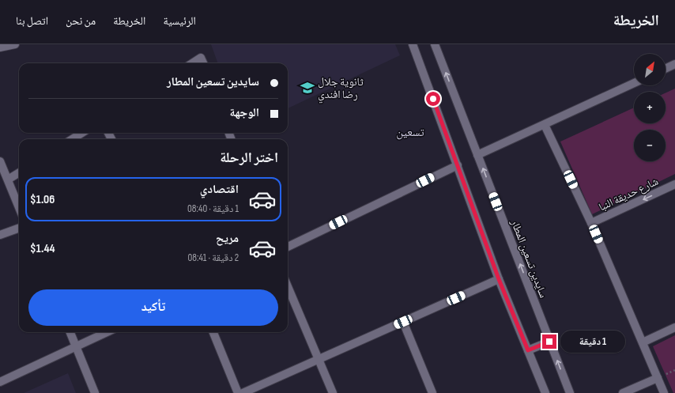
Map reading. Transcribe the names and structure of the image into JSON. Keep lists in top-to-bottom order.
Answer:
{
  "streets": {
    "street": ["شارع حديقة النبا", "سايدين تسعين المطار"]
  },
  "one_way": ["شارع حديقة النبا"],
  "districts": ["تسعین"],
  "places": {
    "school or university": ["ثانوية جلال رضا افندي"]
  },
  "north": "top right",
  "page": {
    "header": "الخريطة",
    "nav": [
      "الرئيسية",
      "الخريطة",
      "من نحن",
      "اتصل بنا"
    ],
    "map_buttons": ["+", "−"],
    "banner": ["سايدين تسعين المطار", "الوجهة"],
    "heading": "اختر الرحلة",
    "list": [
      {
        "name": "اقتصادي",
        "note": "1 دقيقة · 08:40",
        "value": "$1.06"
      },
      {
        "name": "مريح",
        "note": "2 دقيقة · 08:41",
        "value": "$1.44"
      }
    ],
    "buttons": "تأكيد",
    "bubble": "1 دقيقة"
  }
}
